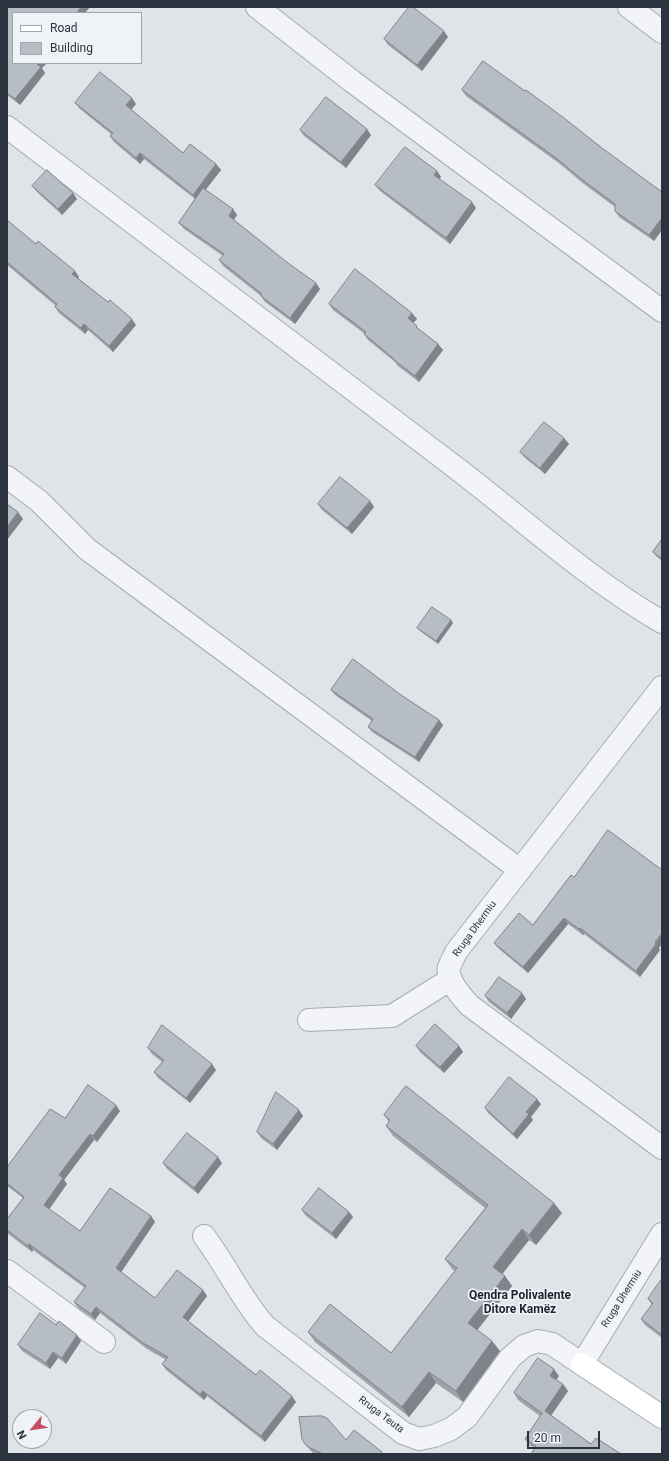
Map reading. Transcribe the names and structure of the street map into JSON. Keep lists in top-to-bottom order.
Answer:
{
  "streets": {
    "street": ["Rruga Dhermiu", "Rruga Teuta"]
  },
  "crossings": [
    ["Rruga Dhermiu", "Rruga Teuta"]
  ],
  "districts": ["Qendra Polivalente Ditore Kamëz"],
  "legend": ["Road", "Building"],
  "scale_bar": "20 m",
  "north": "bottom left"
}
